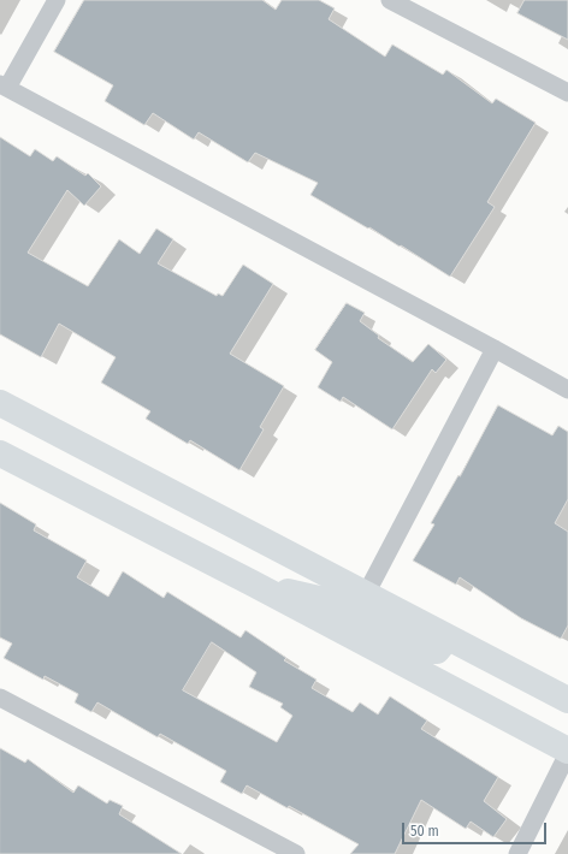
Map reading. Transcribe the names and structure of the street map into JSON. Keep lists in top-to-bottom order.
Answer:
{
  "scale_bar": "50 m"
}
